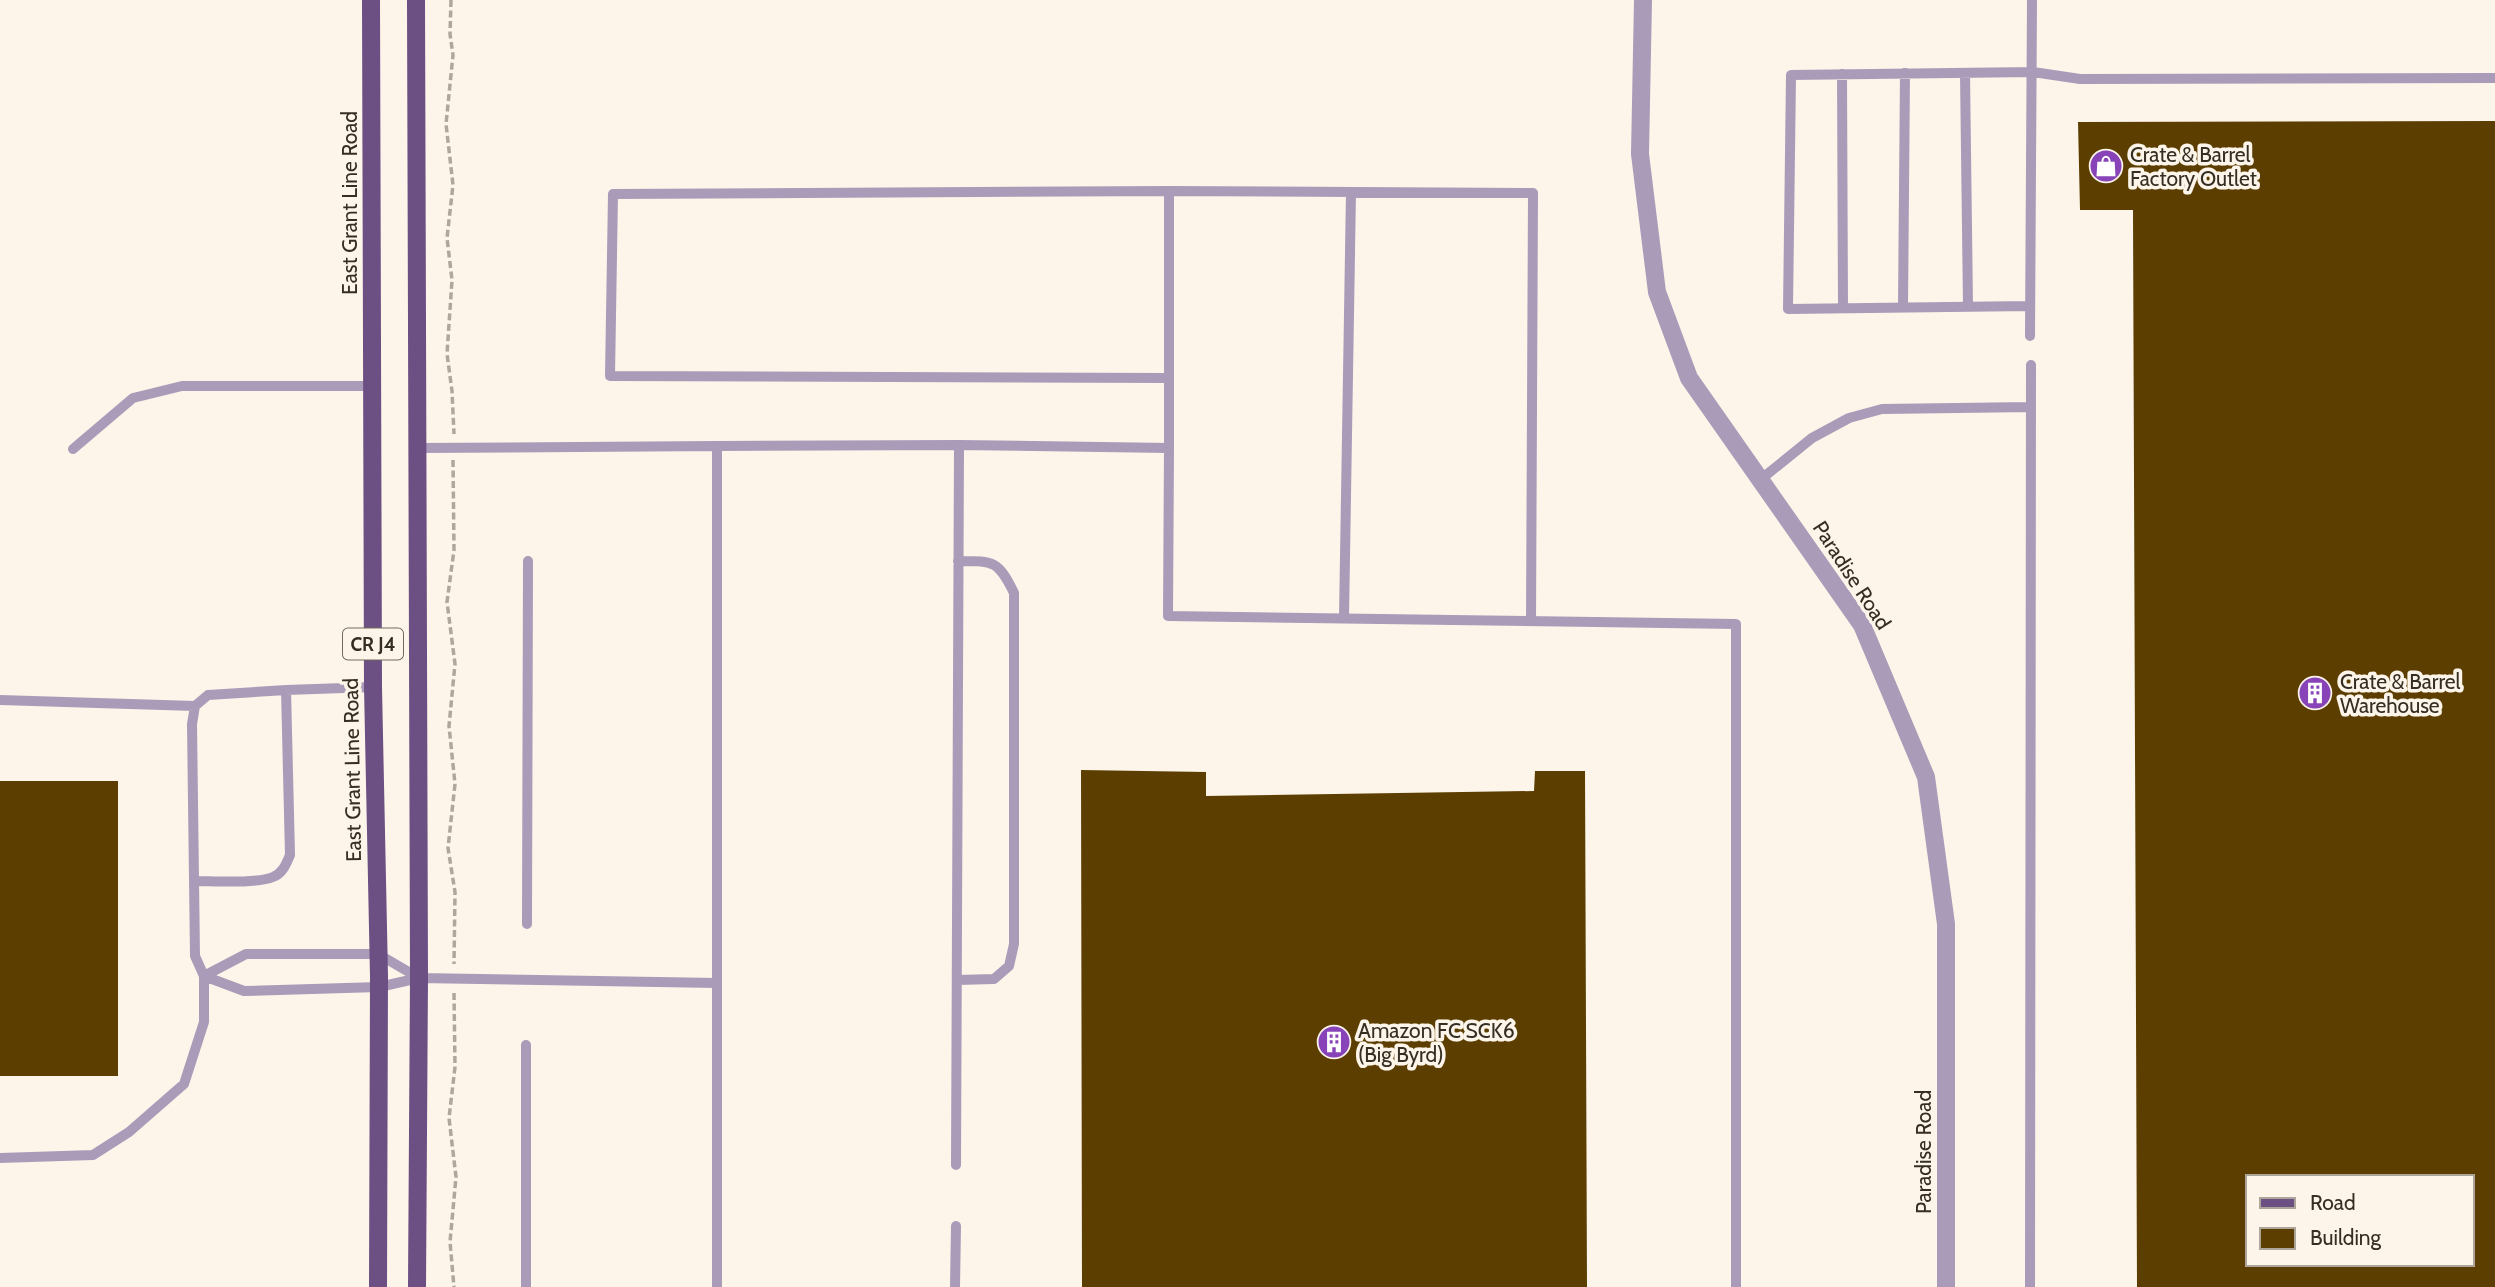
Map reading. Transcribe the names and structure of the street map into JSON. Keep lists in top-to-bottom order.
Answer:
{
  "streets": {
    "main road": ["East Grant Line Road", "CR J4"],
    "street": ["Paradise Road"]
  },
  "places": {
    "shop": ["Crate & Barrel Factory Outlet"],
    "building": ["Crate & Barrel Warehouse", "Amazon FC SCK6 (Big Byrd)"]
  },
  "legend": ["Road", "Building"]
}
